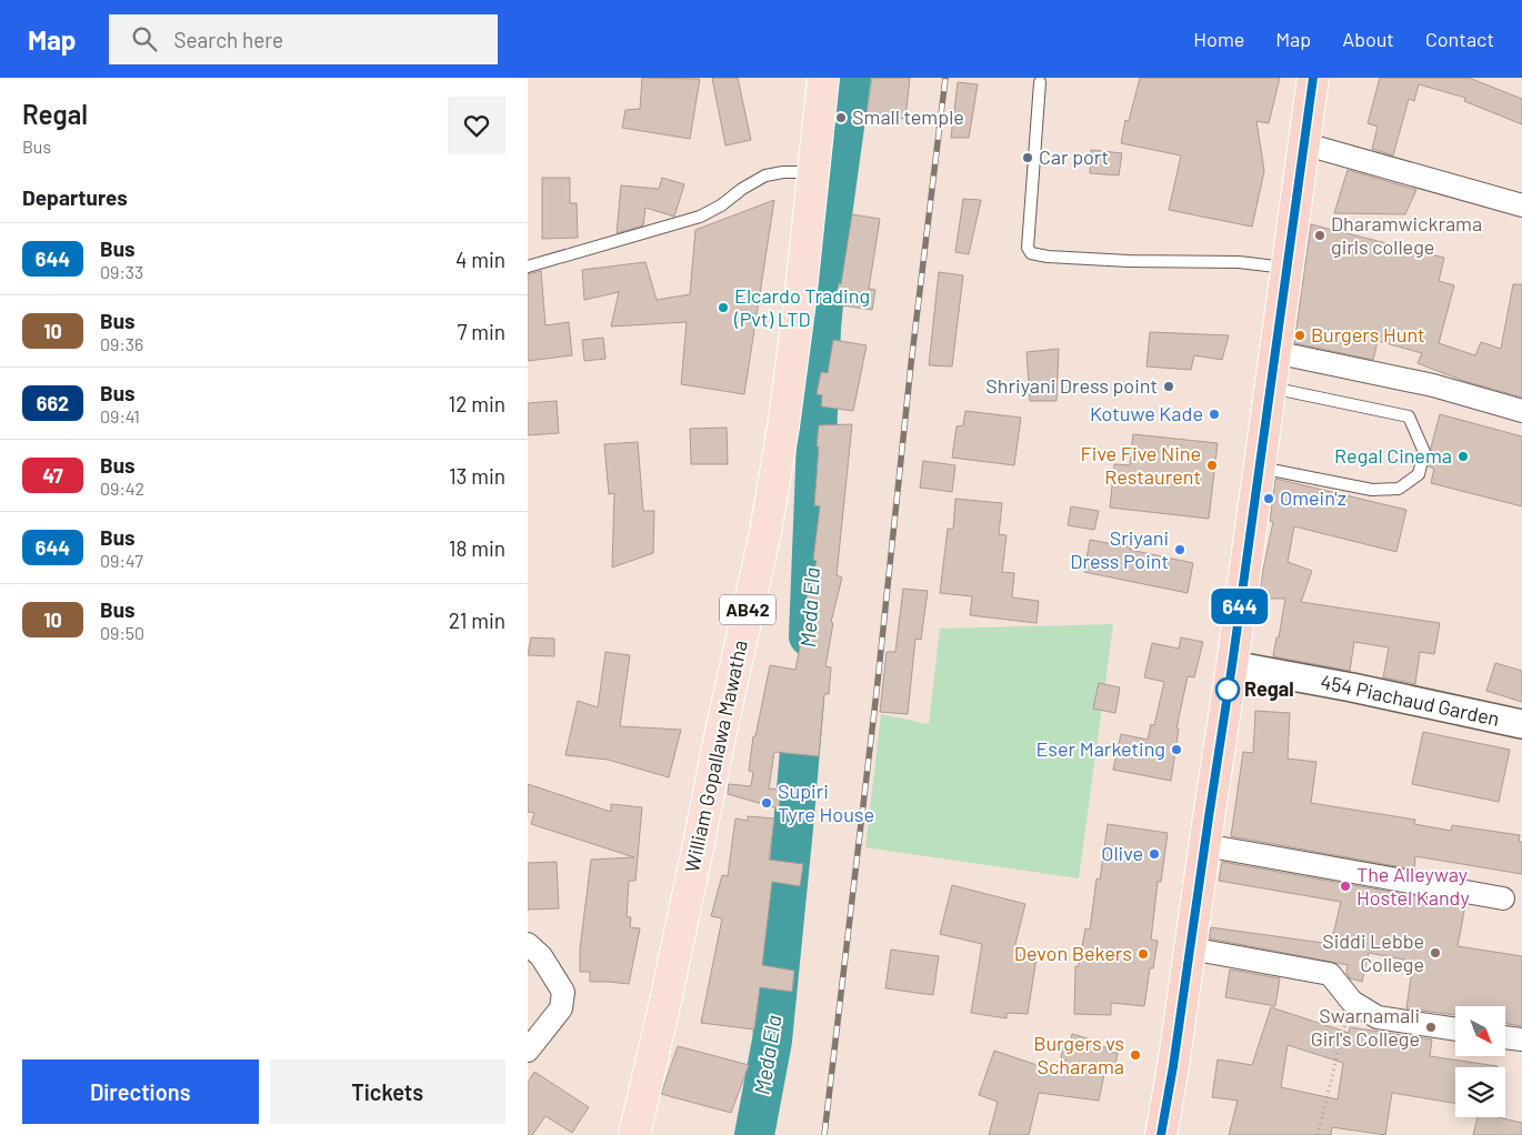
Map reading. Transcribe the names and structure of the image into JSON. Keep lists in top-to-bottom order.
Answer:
{
  "streets": {
    "main road": ["AB42", "William Gopallawa Mawatha"],
    "street": ["454 Piachaud Garden"]
  },
  "water": ["Meda Ela"],
  "places": [
    "Small temple",
    "Car port",
    "Dharamwickrama girls college",
    "Elcardo Trading (Pvt) LTD",
    "Burgers Hunt",
    "Shriyani Dress point",
    "Kotuwe Kade",
    "Regal Cinema",
    "Five Five Nine Restaurent",
    "Omein'z",
    "Sriyani Dress Point",
    "Regal",
    "Eser Marketing",
    "Supiri Tyre House",
    "Olive",
    "The Alleyway Hostel Kandy",
    "Siddi Lebbe College",
    "Devon Bekers",
    "Swarnamali Girl's College",
    "Burgers vs Scharama"
  ],
  "lines": ["bus line 644"],
  "north": "bottom right",
  "page": {
    "header": "Map",
    "search": "Search here",
    "nav": [
      "Home",
      "Map",
      "About",
      "Contact"
    ],
    "heading": [
      ["Regal", "Bus"],
      "Departures"
    ],
    "on_map": "644",
    "list": [
      {
        "mark": "644",
        "name": "Bus",
        "note": "09:33",
        "value": "4 min"
      },
      {
        "mark": "10",
        "name": "Bus",
        "note": "09:36",
        "value": "7 min"
      },
      {
        "mark": "662",
        "name": "Bus",
        "note": "09:41",
        "value": "12 min"
      },
      {
        "mark": "47",
        "name": "Bus",
        "note": "09:42",
        "value": "13 min"
      },
      {
        "mark": "644",
        "name": "Bus",
        "note": "09:47",
        "value": "18 min"
      },
      {
        "mark": "10",
        "name": "Bus",
        "note": "09:50",
        "value": "21 min"
      }
    ],
    "buttons": ["Directions", "Tickets"]
  }
}
